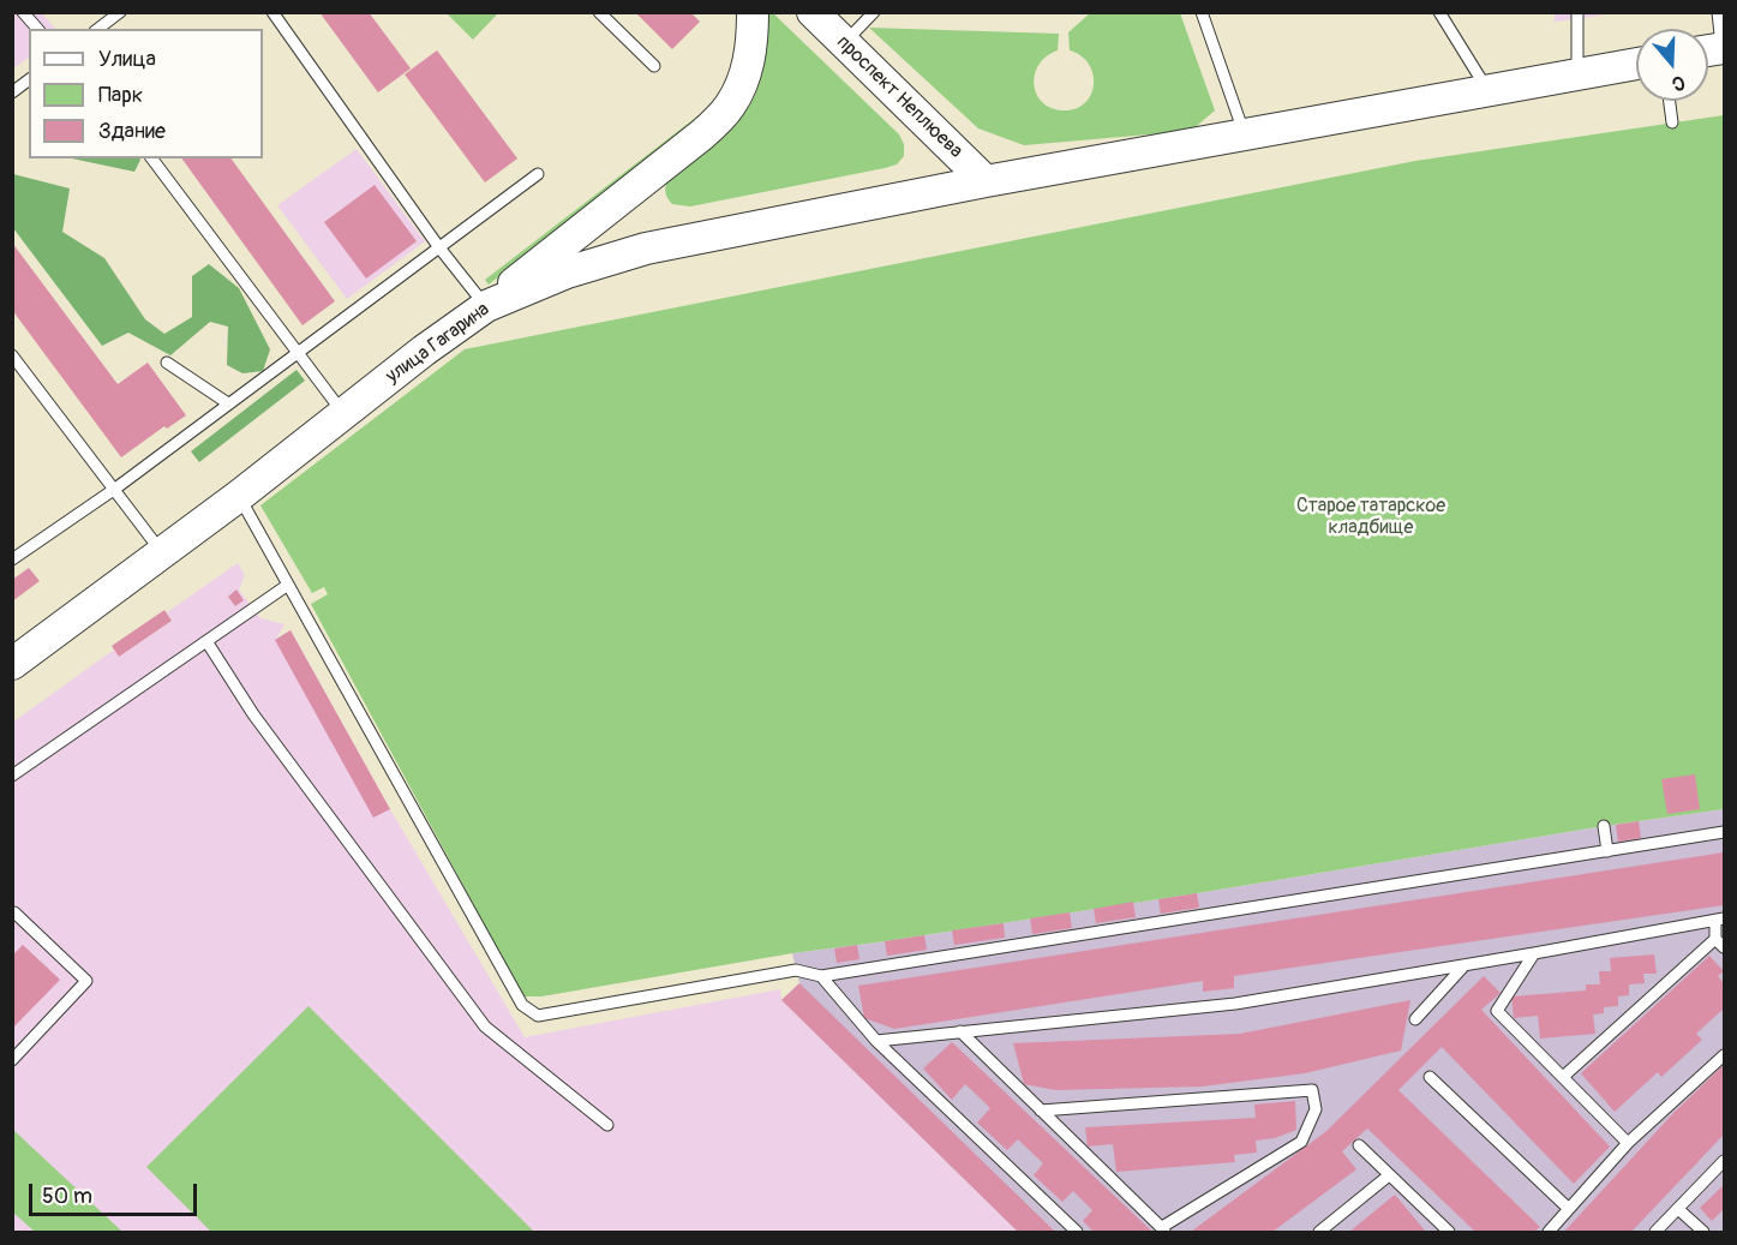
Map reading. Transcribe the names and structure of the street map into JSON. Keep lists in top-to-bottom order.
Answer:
{
  "streets": {
    "main road": ["проспект Неплюева", "улица Гагарина"]
  },
  "crossings": [
    ["проспект Неплюева", "улица Гагарина"]
  ],
  "parks": ["Старое татарское кладбище"],
  "legend": ["Улица", "Парк", "Здание"],
  "scale_bar": "50 m",
  "north": "bottom"
}
